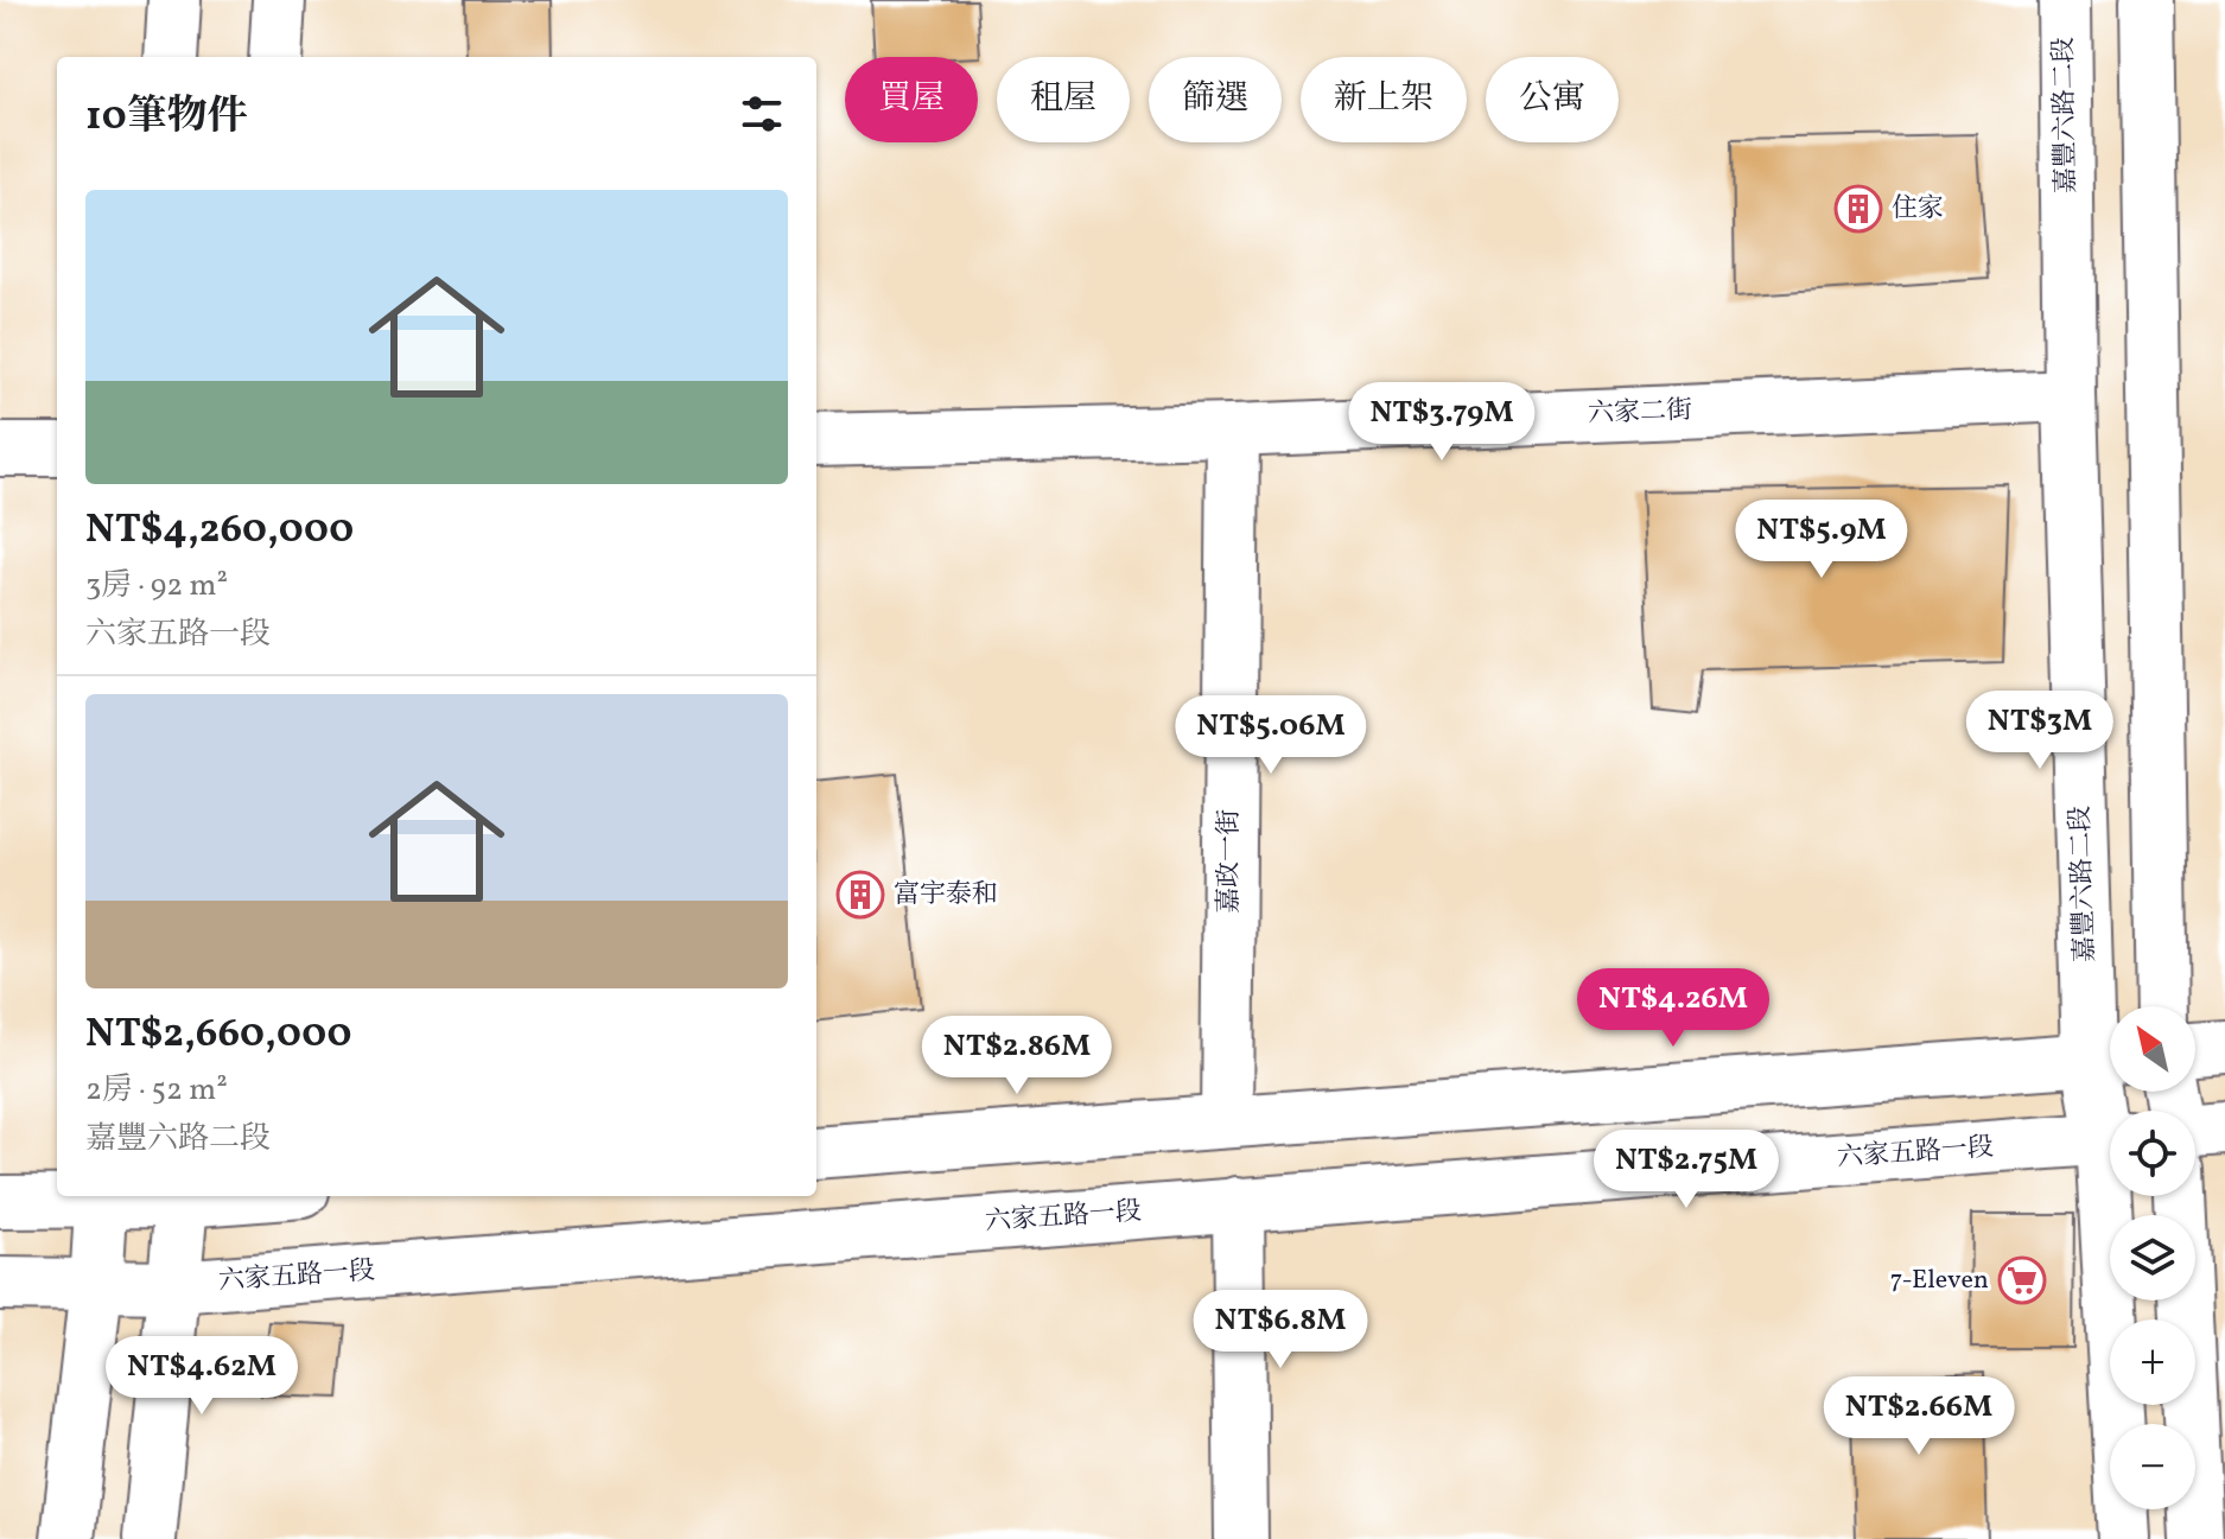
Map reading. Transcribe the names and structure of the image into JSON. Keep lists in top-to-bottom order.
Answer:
{
  "streets": {
    "street": [
      "嘉豐六路二段",
      "六家二街",
      "嘉政一街",
      "六家五路一段"
    ]
  },
  "crossings": [
    ["嘉豐六路二段", "六家二街"],
    ["六家二街", "嘉政一街"]
  ],
  "places": {
    "building": ["住家", "富宇泰和"],
    "supermarket": ["7-Eleven"]
  },
  "north": "top left",
  "page": {
    "chip": [
      "買屋",
      "租屋",
      "篩選",
      "新上架",
      "公寓"
    ],
    "heading": "10筆物件",
    "list": [
      {
        "name": "NT$4,260,000",
        "note": "3房 · 92 m² · 六家五路一段"
      },
      {
        "name": "NT$2,660,000",
        "note": "2房 · 52 m² · 嘉豐六路二段"
      }
    ],
    "price": [
      "NT$3.79M",
      "NT$5.9M",
      "NT$3M",
      "NT$5.06M",
      "NT$4.26M",
      "NT$2.86M",
      "NT$2.75M",
      "NT$6.8M",
      "NT$4.62M",
      "NT$2.66M"
    ],
    "map_buttons": ["+", "−"]
  }
}
